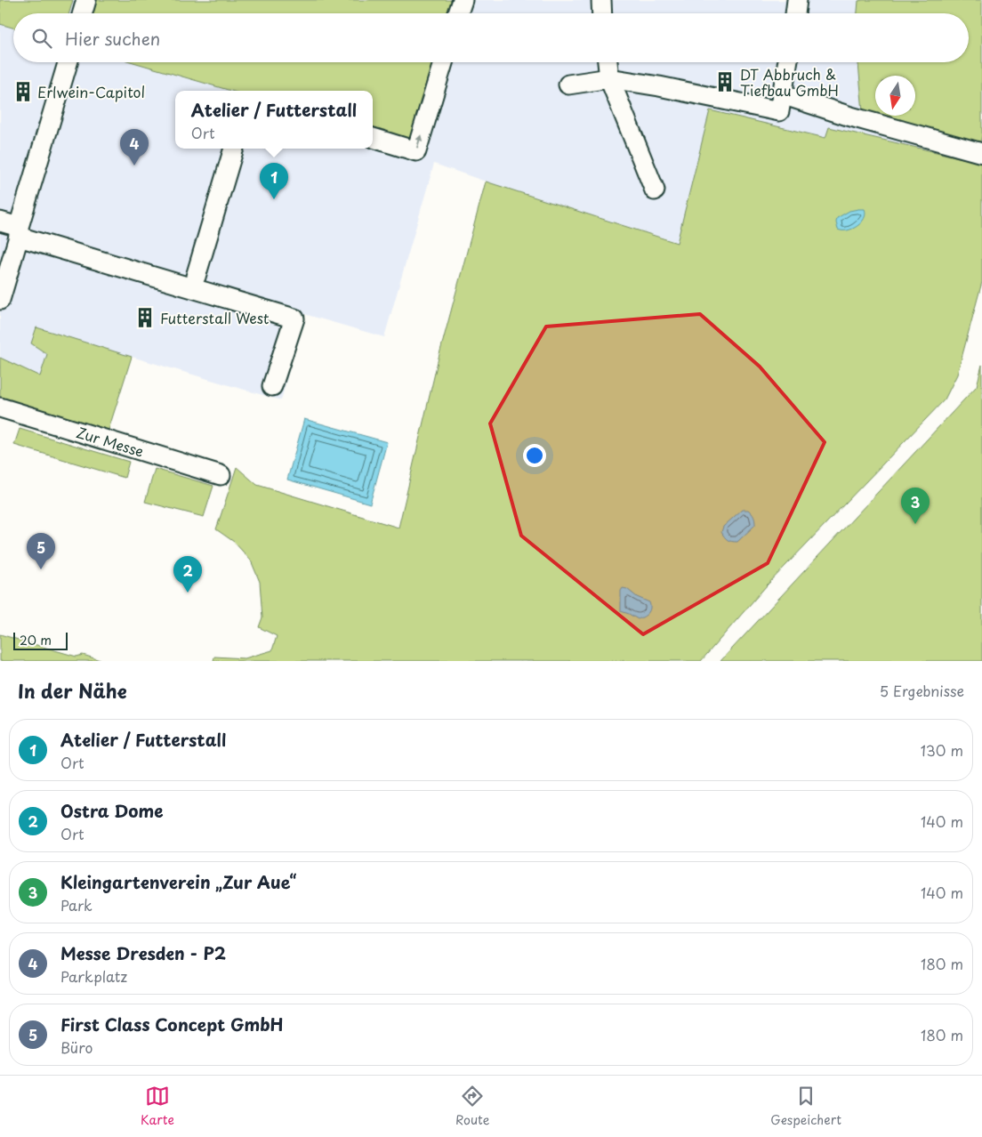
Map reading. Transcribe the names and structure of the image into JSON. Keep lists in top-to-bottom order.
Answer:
{
  "streets": {
    "lane": ["Zur Messe"]
  },
  "places": {
    "building": ["DT Abbruch & Tiefbau GmbH", "Erlwein-Capitol", "Futterstall West"]
  },
  "scale_bar": "20 m",
  "north": "bottom",
  "page": {
    "search": "Hier suchen",
    "popup": ["Atelier / Futterstall", "Ort"],
    "pins": [
      "4",
      "1",
      "3",
      "5",
      "2"
    ],
    "scale": "20 m",
    "heading": ["In der Nähe", "5 Ergebnisse"],
    "list": [
      {
        "mark": "1",
        "name": "Atelier / Futterstall",
        "note": "Ort",
        "value": "130 m"
      },
      {
        "mark": "2",
        "name": "Ostra Dome",
        "note": "Ort",
        "value": "140 m"
      },
      {
        "mark": "3",
        "name": "Kleingartenverein „Zur Aue“",
        "note": "Park",
        "value": "140 m"
      },
      {
        "mark": "4",
        "name": "Messe Dresden - P2",
        "note": "Parkplatz",
        "value": "180 m"
      },
      {
        "mark": "5",
        "name": "First Class Concept GmbH",
        "note": "Büro",
        "value": "180 m"
      }
    ],
    "nav": ["Karte", "Route", "Gespeichert"]
  }
}
